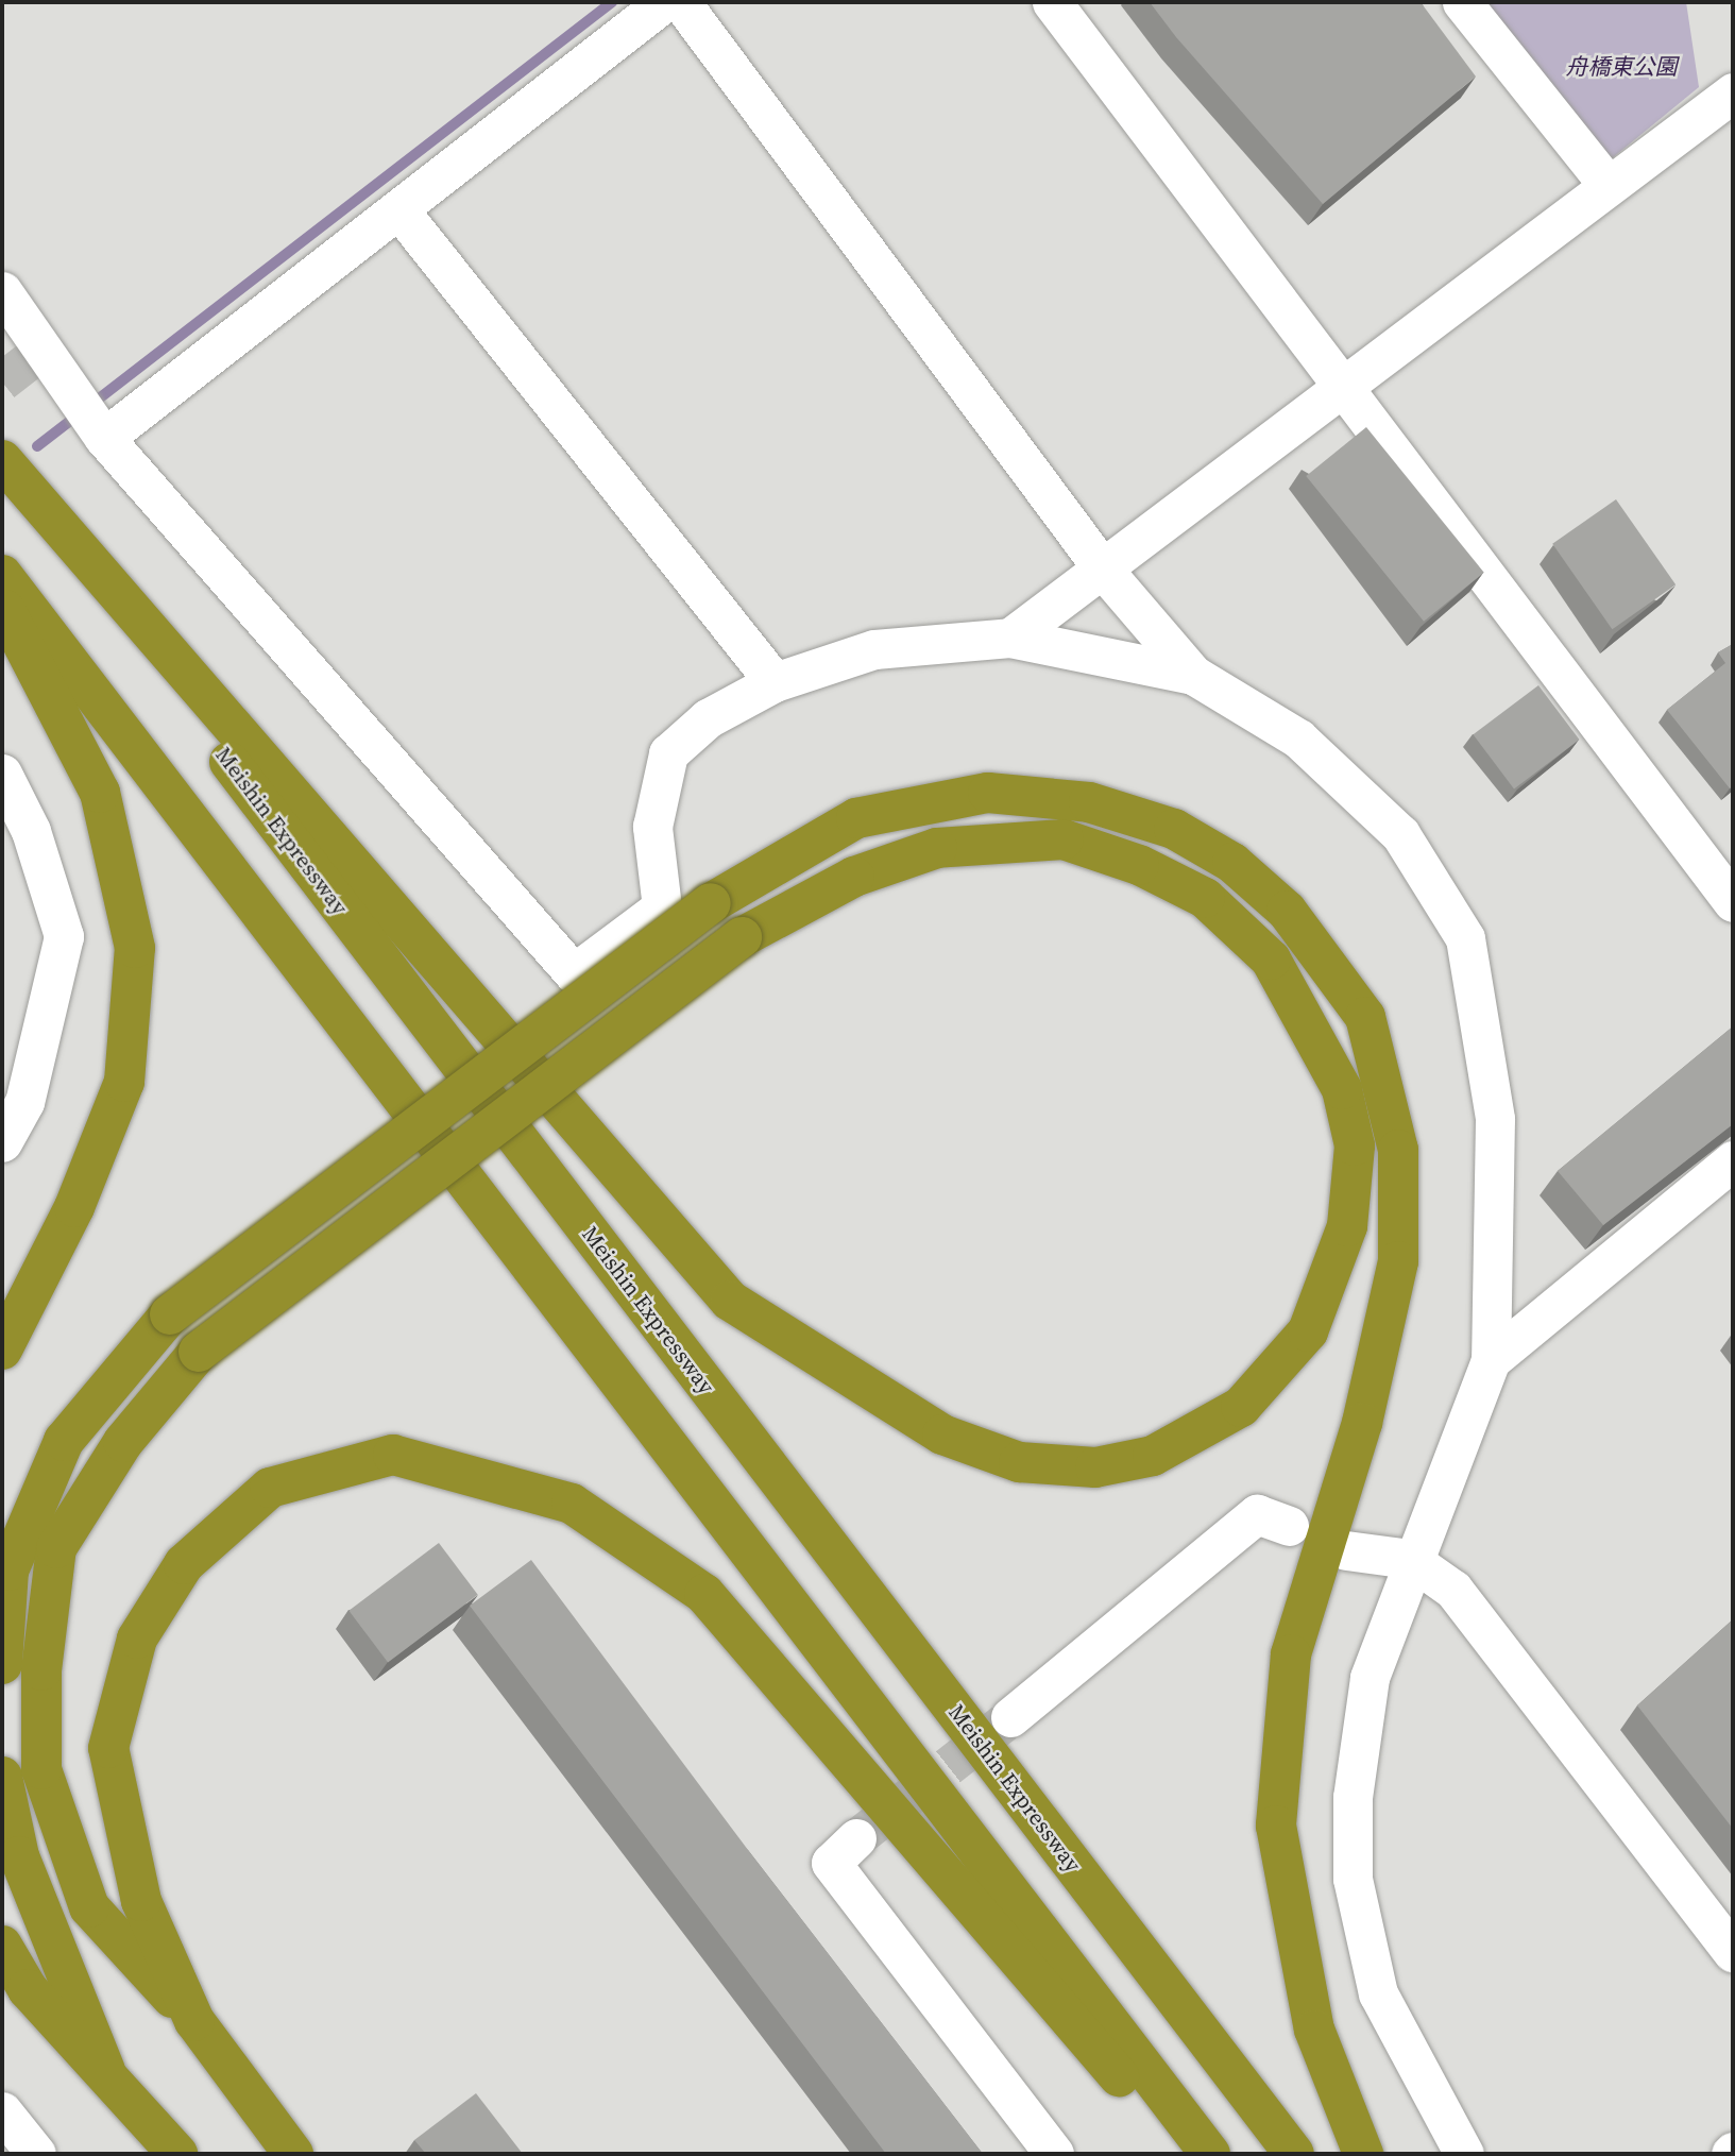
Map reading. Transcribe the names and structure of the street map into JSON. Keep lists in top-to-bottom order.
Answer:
{
  "streets": {
    "highway": ["Meishin Expressway"]
  },
  "parks": ["舟橋東公園"]
}
